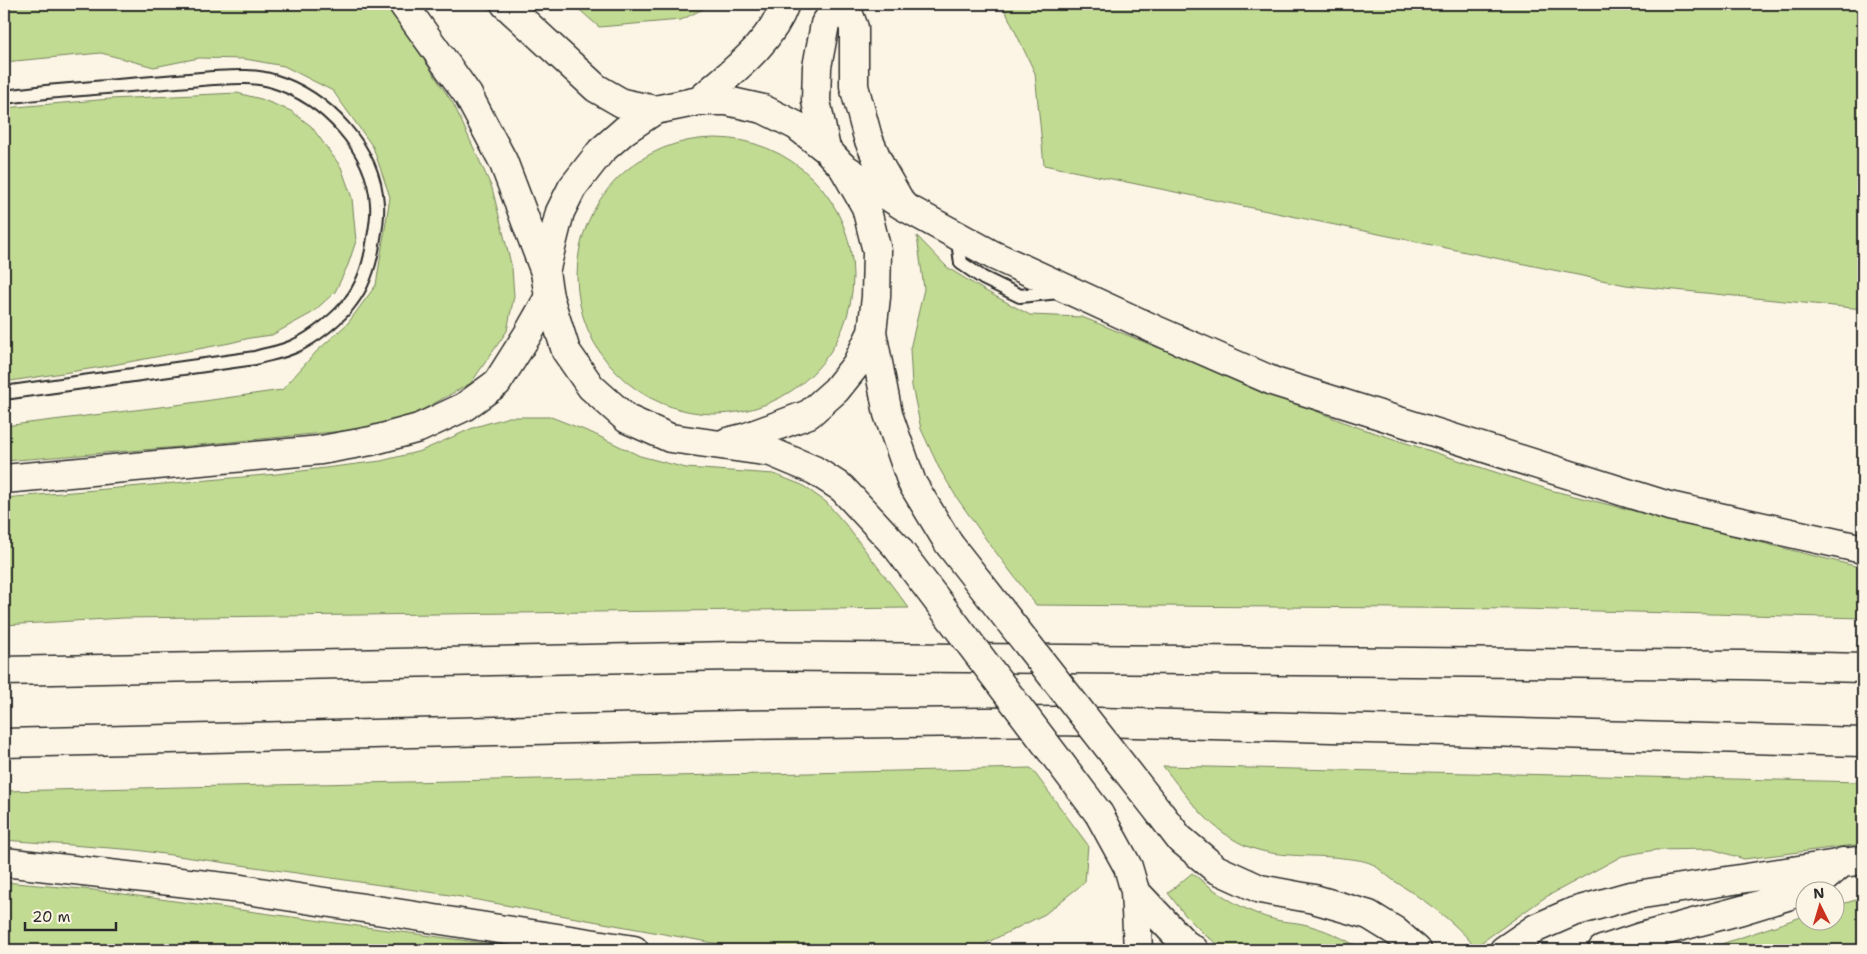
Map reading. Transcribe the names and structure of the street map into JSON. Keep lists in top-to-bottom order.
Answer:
{
  "scale_bar": "20 m",
  "north": "top"
}
